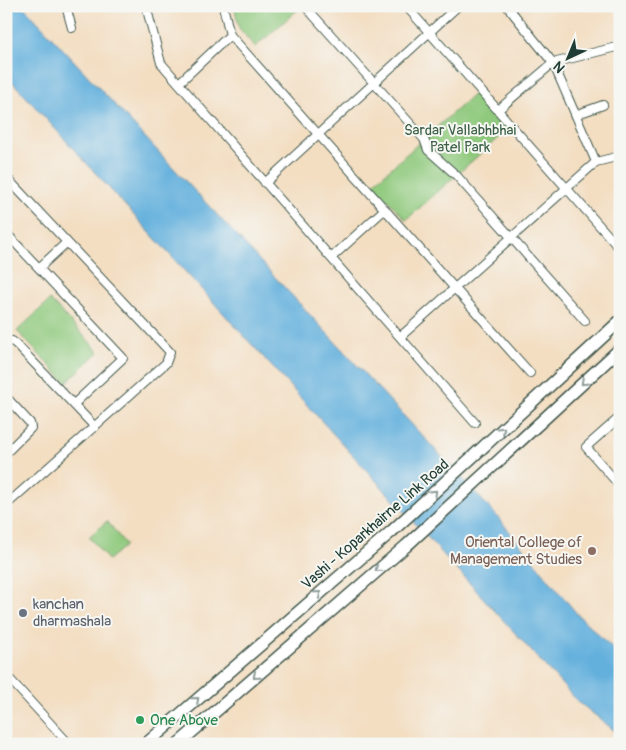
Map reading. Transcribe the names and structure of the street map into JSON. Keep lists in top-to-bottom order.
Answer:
{
  "streets": {
    "main road": ["Vashi - Koparkhairne Link Road"]
  },
  "parks": ["Sardar Vallabhbhai Patel Park"],
  "places": ["Oriental College of Management Studies", "kanchan dharmashala", "One Above"],
  "north": "bottom left"
}
